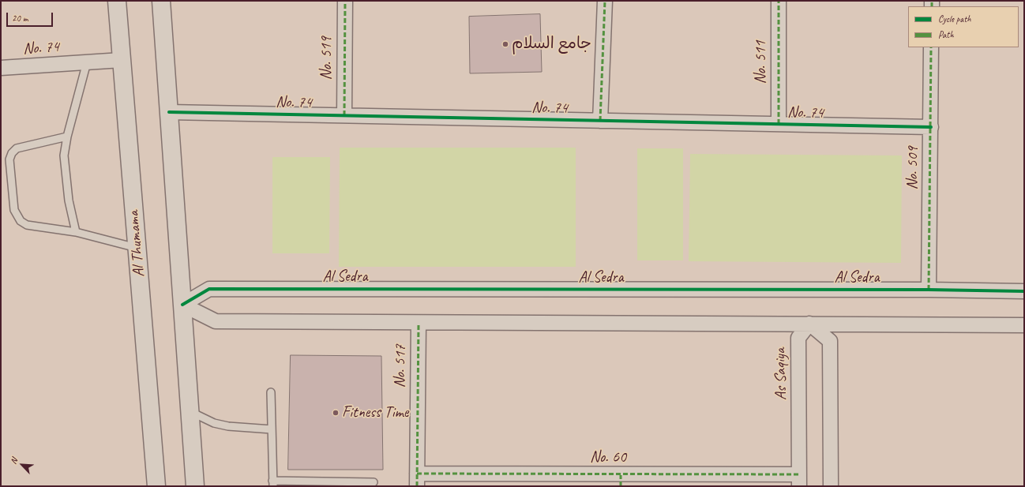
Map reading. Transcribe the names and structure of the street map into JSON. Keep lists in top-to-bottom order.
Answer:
{
  "streets": {
    "main road": ["Al Thumama"],
    "street": [
      "No. 74",
      "No. 519",
      "No. 511",
      "No. 509",
      "Al Sedra",
      "No. 517",
      "As Saqiya",
      "No. 60"
    ]
  },
  "crossings": [
    ["No. 74", "No. 519"],
    ["No. 74", "No. 511"],
    ["No. 74", "No. 509"],
    ["No. 74", "Al Thumama"],
    ["No. 509", "Al Sedra"],
    ["No. 517", "No. 60"],
    ["As Saqiya", "No. 60"]
  ],
  "places": ["جامع السلام", "Fitness Time"],
  "legend": ["Cycle path", "Path"],
  "scale_bar": "20 m",
  "north": "top left"
}
